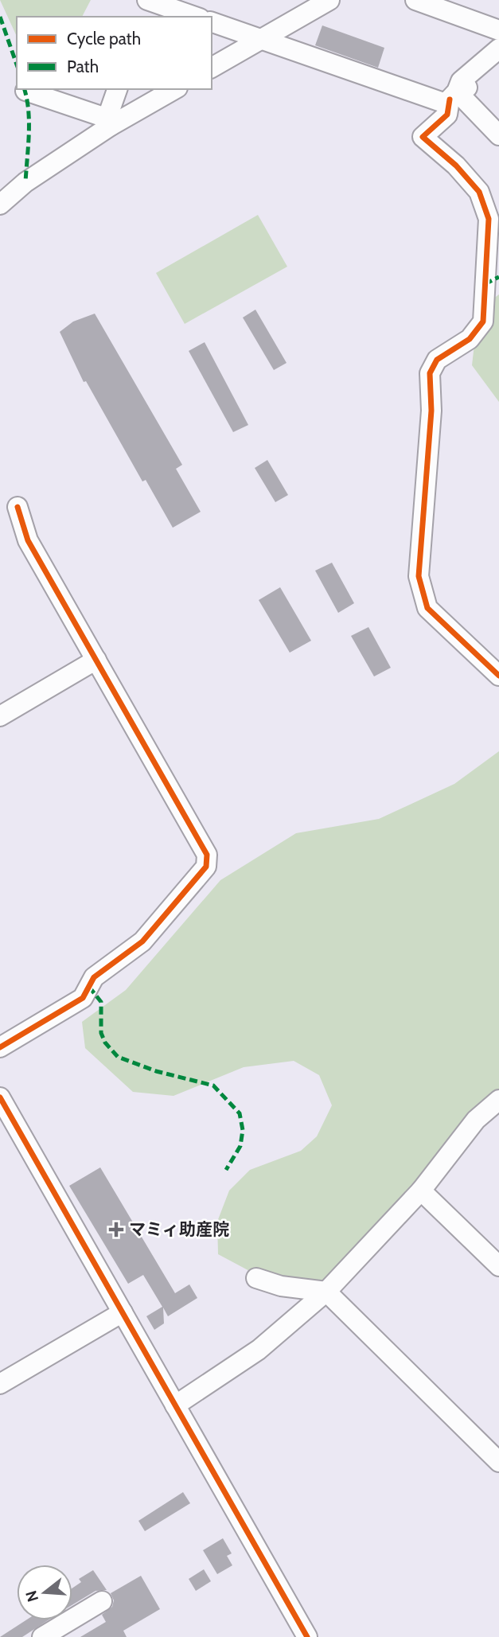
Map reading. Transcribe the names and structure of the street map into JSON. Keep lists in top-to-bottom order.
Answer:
{
  "places": {
    "health": ["マミィ助産院"]
  },
  "legend": ["Cycle path", "Path"],
  "north": "left"
}
